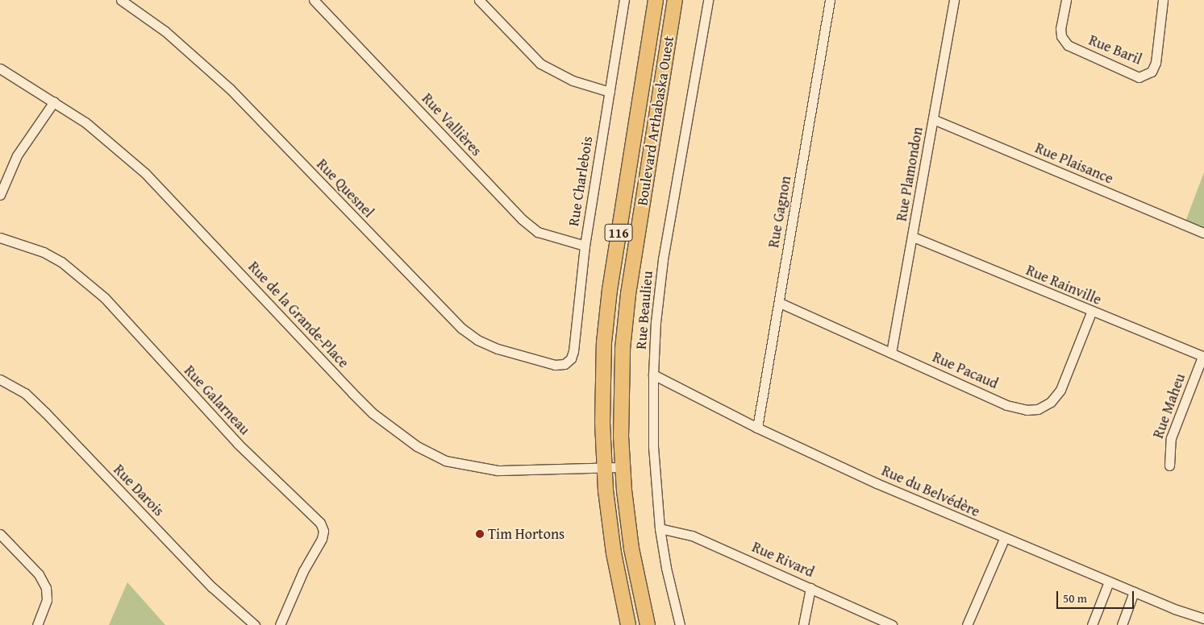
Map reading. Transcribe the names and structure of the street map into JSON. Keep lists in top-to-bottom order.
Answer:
{
  "streets": {
    "main road": ["Boulevard Arthabaska Ouest", "116"],
    "street": [
      "Rue Baril",
      "Rue Vallières",
      "Rue Plaisance",
      "Rue Plamondon",
      "Rue Charlebois",
      "Rue Quesnel",
      "Rue Gagnon",
      "Rue Rainville",
      "Rue Beaulieu",
      "Rue de la Grande-Place",
      "Rue Pacaud",
      "Rue Galarneau",
      "Rue Maheu",
      "Rue Darois",
      "Rue du Belvédère",
      "Rue Rivard"
    ]
  },
  "crossings": [
    ["Boulevard Arthabaska Ouest", "Rue de la Grande-Place"],
    ["Rue Vallières", "Rue Charlebois"],
    ["Rue Plaisance", "Rue Plamondon"],
    ["Rue Plamondon", "Rue Rainville"],
    ["Rue Plamondon", "Rue Pacaud"],
    ["Rue Charlebois", "Rue Quesnel"],
    ["Rue Gagnon", "Rue Pacaud"],
    ["Rue Gagnon", "Rue du Belvédère"],
    ["Rue Rainville", "Rue Pacaud"],
    ["Rue Rainville", "Rue Maheu"],
    ["Rue Beaulieu", "Rue du Belvédère"],
    ["Rue Beaulieu", "Rue Rivard"]
  ],
  "places": ["Tim Hortons"],
  "scale_bar": "50 m"
}
